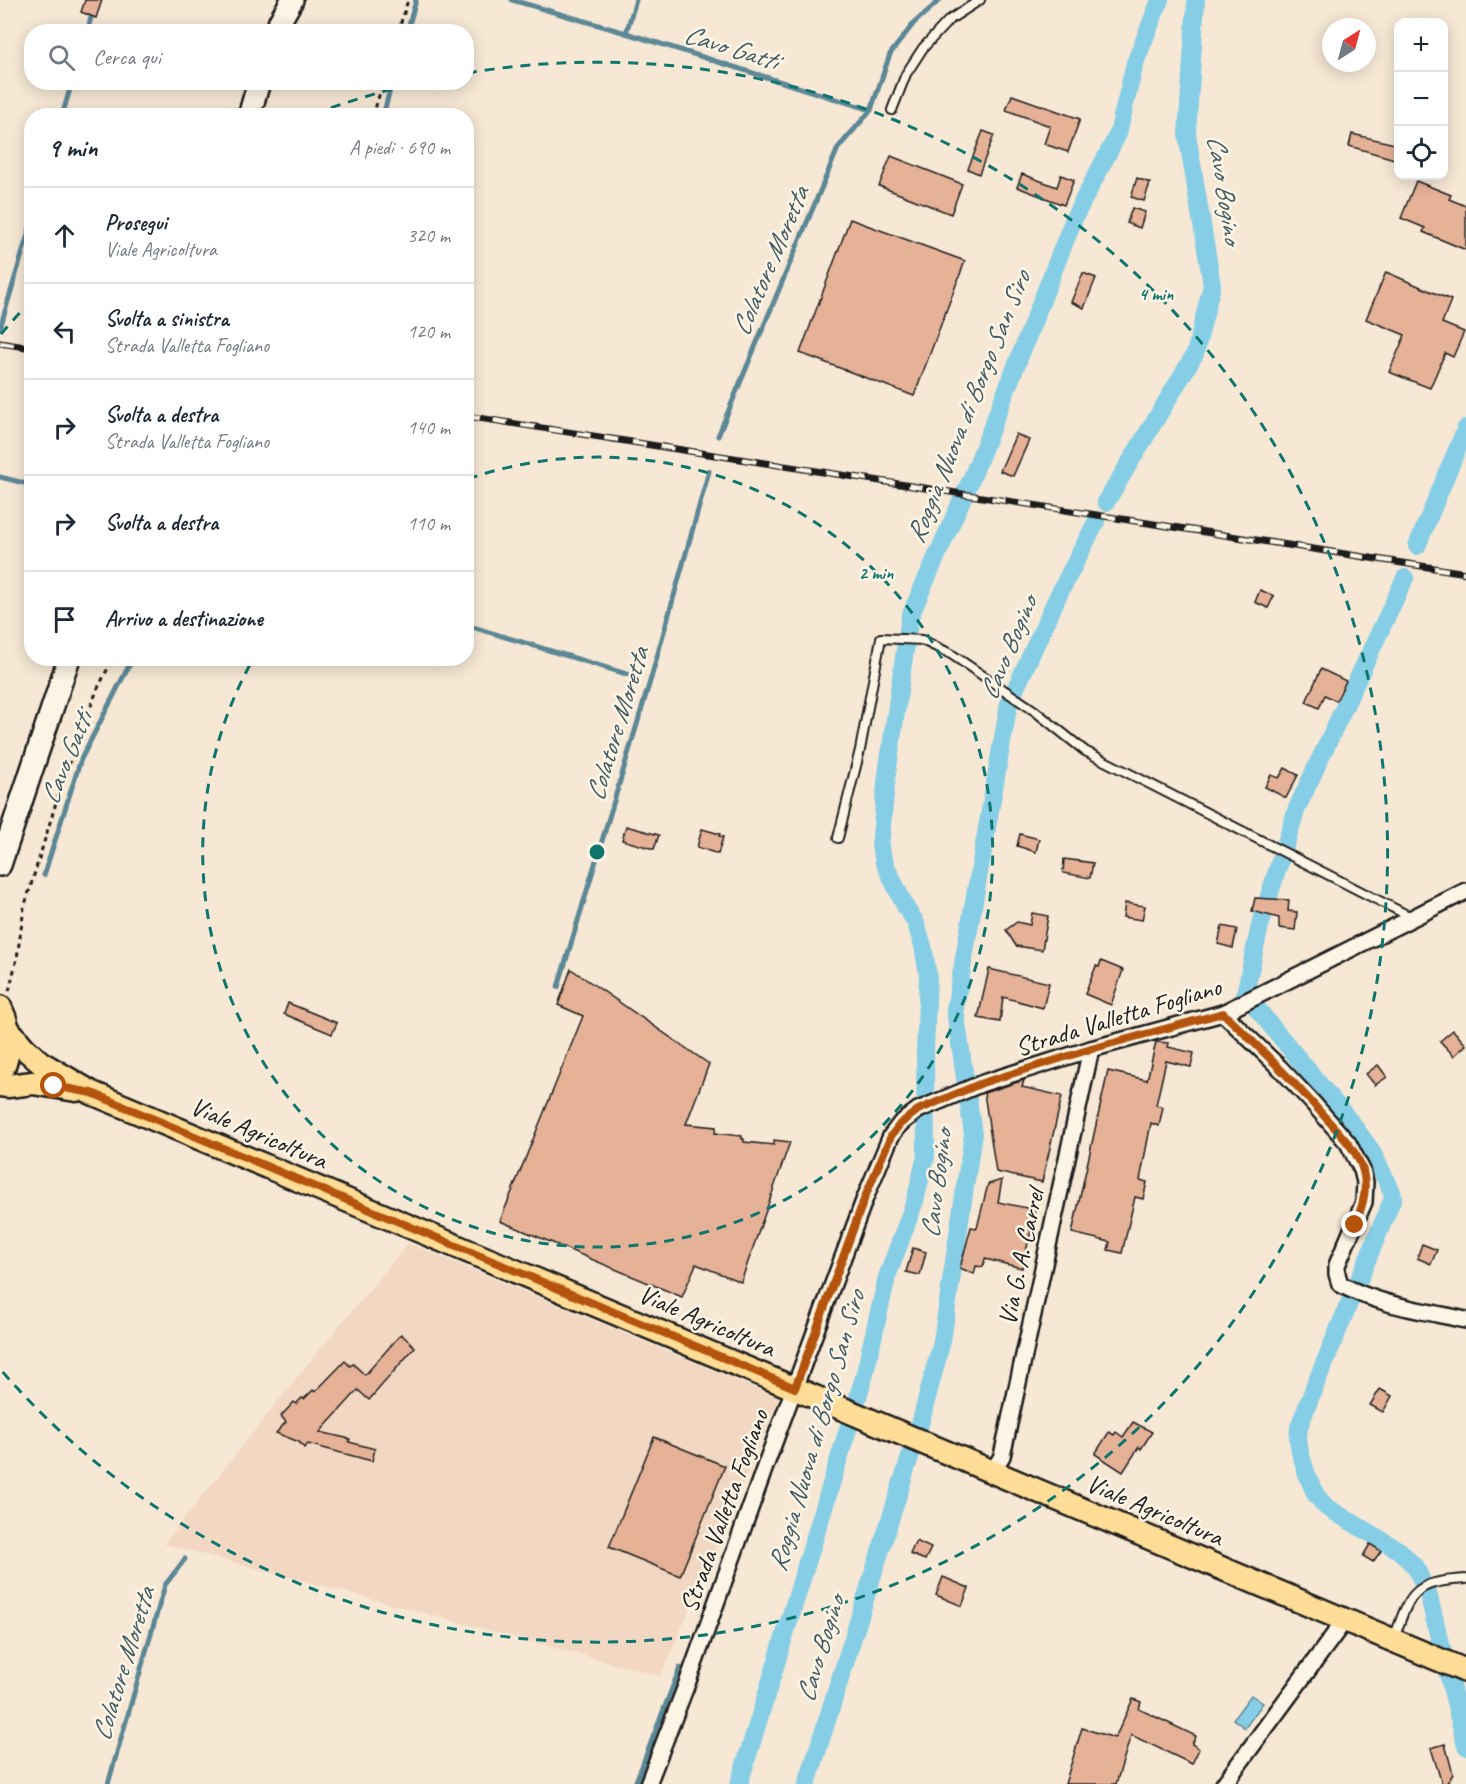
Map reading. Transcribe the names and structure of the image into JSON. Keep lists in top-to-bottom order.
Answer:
{
  "streets": {
    "main road": ["Viale Agricoltura"],
    "street": ["Strada Valletta Fogliano", "Via G. A. Carrel"]
  },
  "crossings": [
    ["Strada Valletta Fogliano", "Viale Agricoltura"],
    ["Strada Valletta Fogliano", "Via G. A. Carrel"],
    ["Viale Agricoltura", "Via G. A. Carrel"]
  ],
  "water": [
    "Cavo Gatti",
    "Cavo Bogino",
    "Colatore Moretta",
    "Roggia Nuova di Borgo San Siro"
  ],
  "north": "top right",
  "page": {
    "map_buttons": ["+", "−"],
    "search": "Cerca qui",
    "heading": ["9 min", "A piedi · 690 m"],
    "list": [
      ["Prosegui", "Viale Agricoltura", "320 m"],
      ["Svolta a sinistra", "Strada Valletta Fogliano", "120 m"],
      ["Svolta a destra", "Strada Valletta Fogliano", "140 m"],
      ["Svolta a destra", "110 m"],
      "Arrivo a destinazione"
    ]
  },
  "rings": ["4 min", "2 min"]
}
